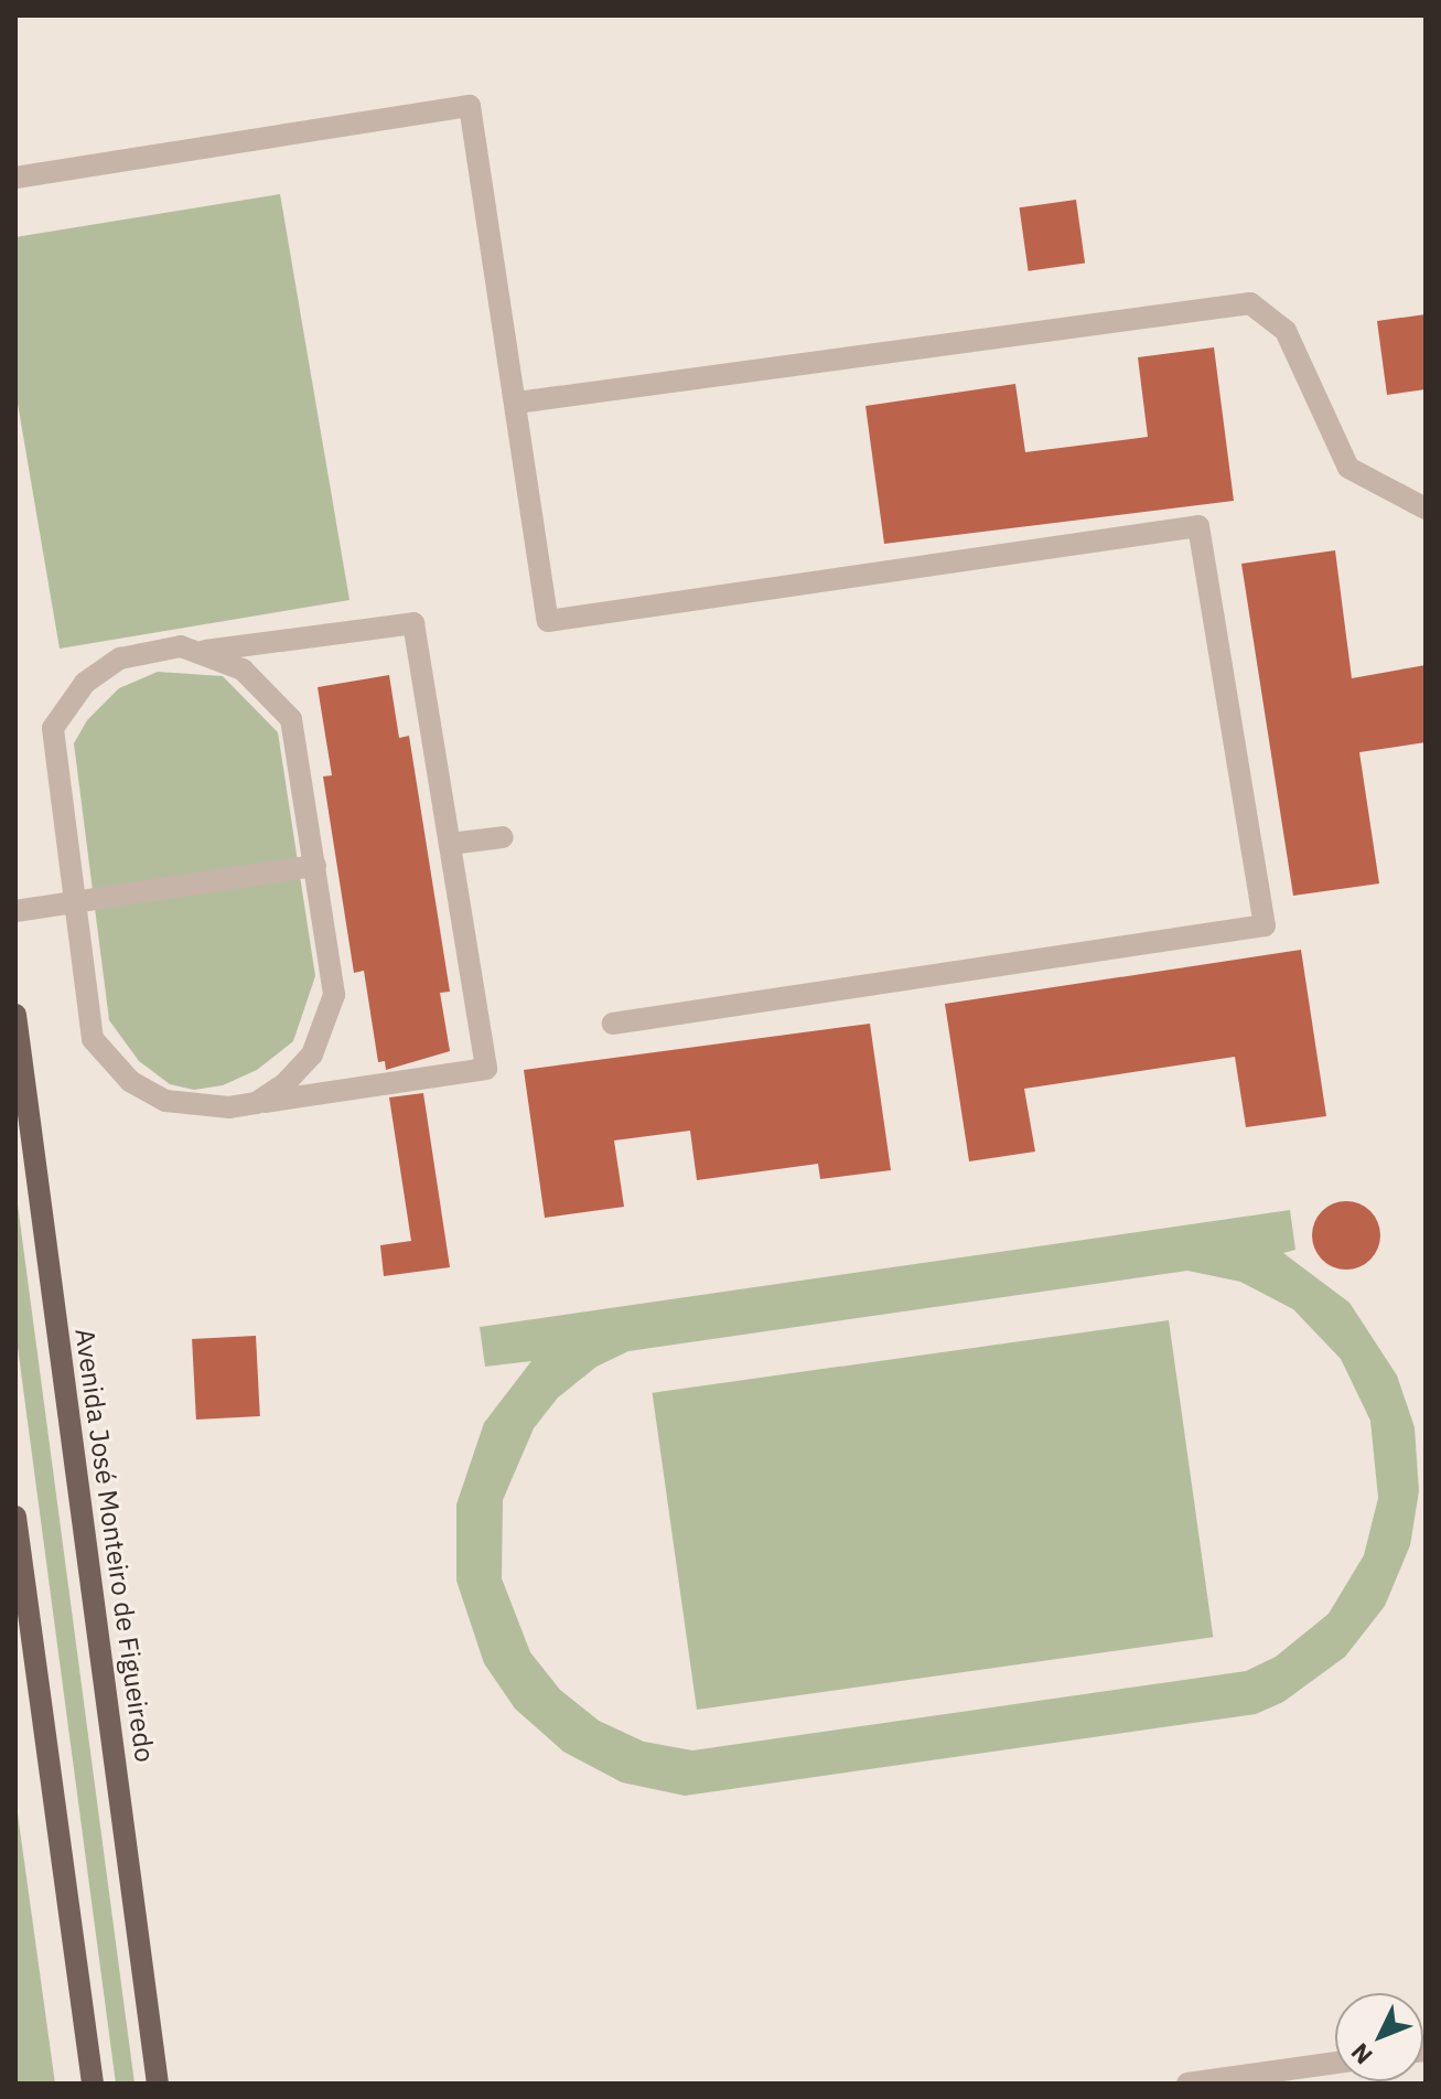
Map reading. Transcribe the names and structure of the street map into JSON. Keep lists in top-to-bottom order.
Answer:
{
  "streets": {
    "main road": ["Avenida José Monteiro de Figueiredo"]
  },
  "north": "bottom left"
}
